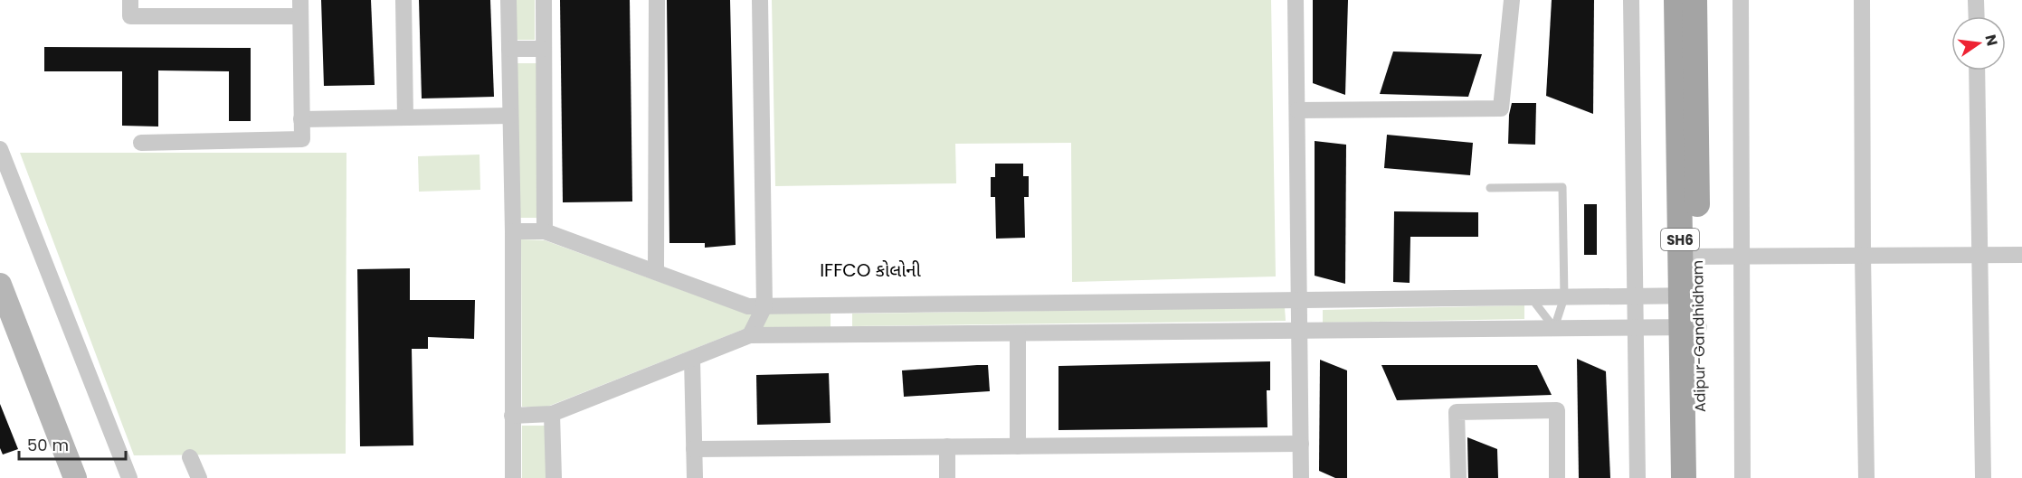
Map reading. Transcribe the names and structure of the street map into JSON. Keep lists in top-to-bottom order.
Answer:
{
  "streets": {
    "main road": ["SH6", "Adipur-Gandhidham"]
  },
  "crossings": [
    ["SH6", "Adipur-Gandhidham"]
  ],
  "districts": ["IFFCO કોલોની"],
  "scale_bar": "50 m",
  "north": "right"
}
